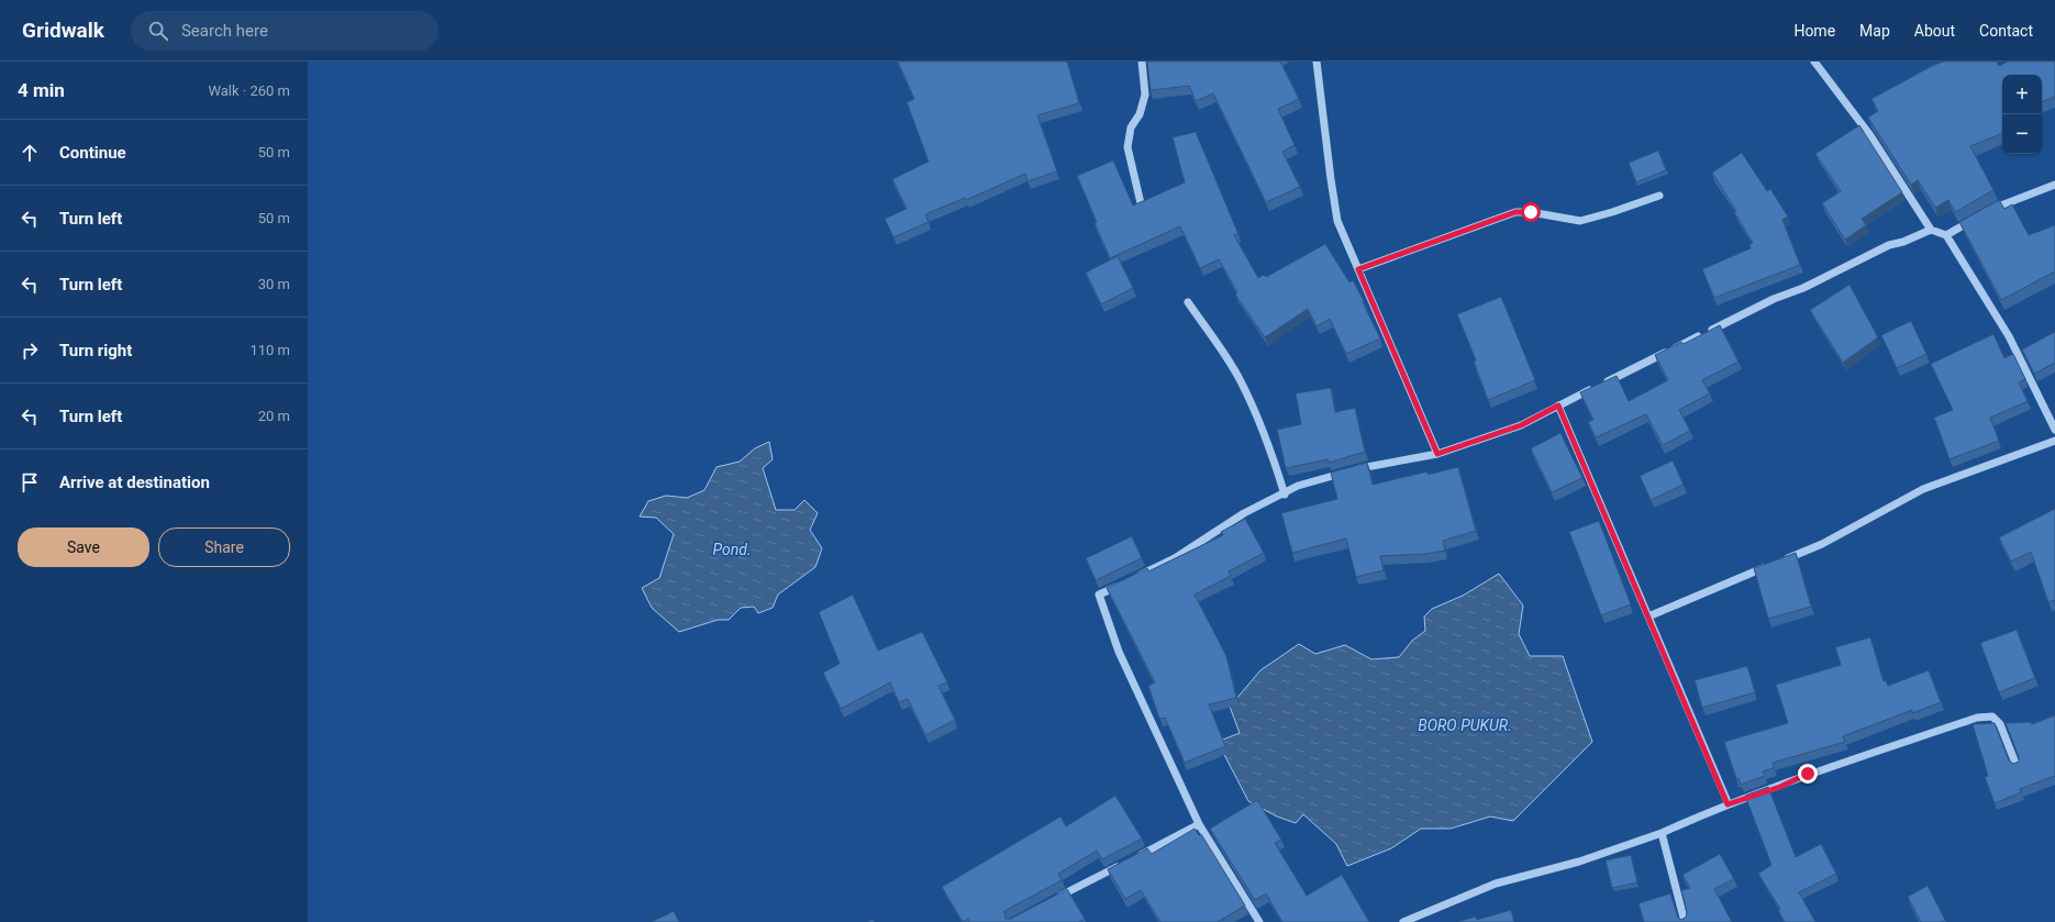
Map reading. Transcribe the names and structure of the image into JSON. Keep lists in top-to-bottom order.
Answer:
{
  "water": ["Pond.", "BORO PUKUR."],
  "page": {
    "header": "Gridwalk",
    "search": "Search here",
    "nav": [
      "Home",
      "Map",
      "About",
      "Contact"
    ],
    "heading": ["4 min", "Walk · 260 m"],
    "map_buttons": ["+", "−"],
    "list": [
      ["Continue", "50 m"],
      ["Turn left", "50 m"],
      ["Turn left", "30 m"],
      ["Turn right", "110 m"],
      ["Turn left", "20 m"],
      "Arrive at destination"
    ],
    "buttons": ["Save", "Share"]
  }
}
